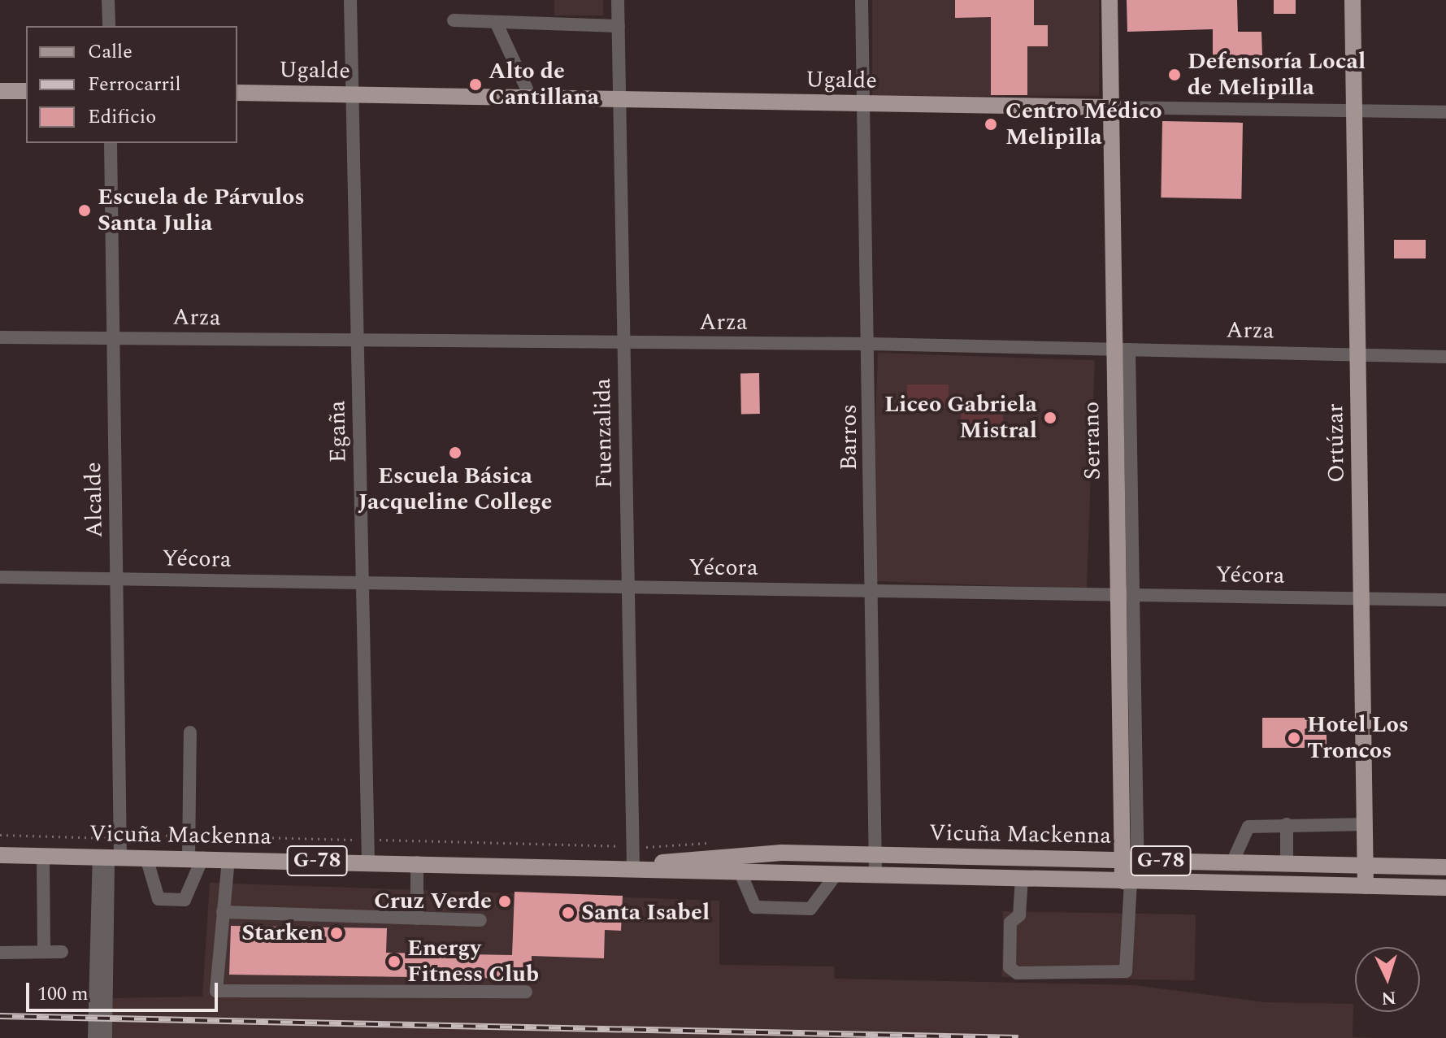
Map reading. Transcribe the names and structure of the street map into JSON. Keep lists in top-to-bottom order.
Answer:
{
  "streets": {
    "main road": [
      "Ugalde",
      "Serrano",
      "Ortúzar",
      "Vicuña Mackenna",
      "G-78"
    ],
    "street": [
      "Arza",
      "Egaña",
      "Fuenzalida",
      "Barros",
      "Alcalde",
      "Yécora"
    ]
  },
  "crossings": [
    ["Ugalde", "Egaña"],
    ["Ugalde", "Fuenzalida"],
    ["Ugalde", "Barros"],
    ["Ugalde", "Serrano"],
    ["Ugalde", "Ortúzar"],
    ["Arza", "Egaña"],
    ["Arza", "Fuenzalida"],
    ["Arza", "Barros"],
    ["Arza", "Serrano"],
    ["Arza", "Ortúzar"],
    ["Arza", "Alcalde"],
    ["Egaña", "Yécora"],
    ["Egaña", "Vicuña Mackenna"],
    ["Fuenzalida", "Yécora"],
    ["Fuenzalida", "Vicuña Mackenna"],
    ["Barros", "Yécora"],
    ["Barros", "Vicuña Mackenna"],
    ["Serrano", "Yécora"],
    ["Serrano", "Vicuña Mackenna"],
    ["Ortúzar", "Yécora"],
    ["Ortúzar", "Vicuña Mackenna"],
    ["Alcalde", "Yécora"],
    ["Alcalde", "Vicuña Mackenna"]
  ],
  "places": [
    "Defensoría Local de Melipilla",
    "Alto de Cantillana",
    "Centro Médico Melipilla",
    "Escuela de Párvulos Santa Julia",
    "Liceo Gabriela Mistral",
    "Escuela Básica Jacqueline College",
    "Hotel Los Troncos",
    "Cruz Verde",
    "Santa Isabel",
    "Starken",
    "Energy Fitness Club"
  ],
  "legend": ["Calle", "Ferrocarril", "Edificio"],
  "scale_bar": "100 m",
  "north": "bottom"
}
